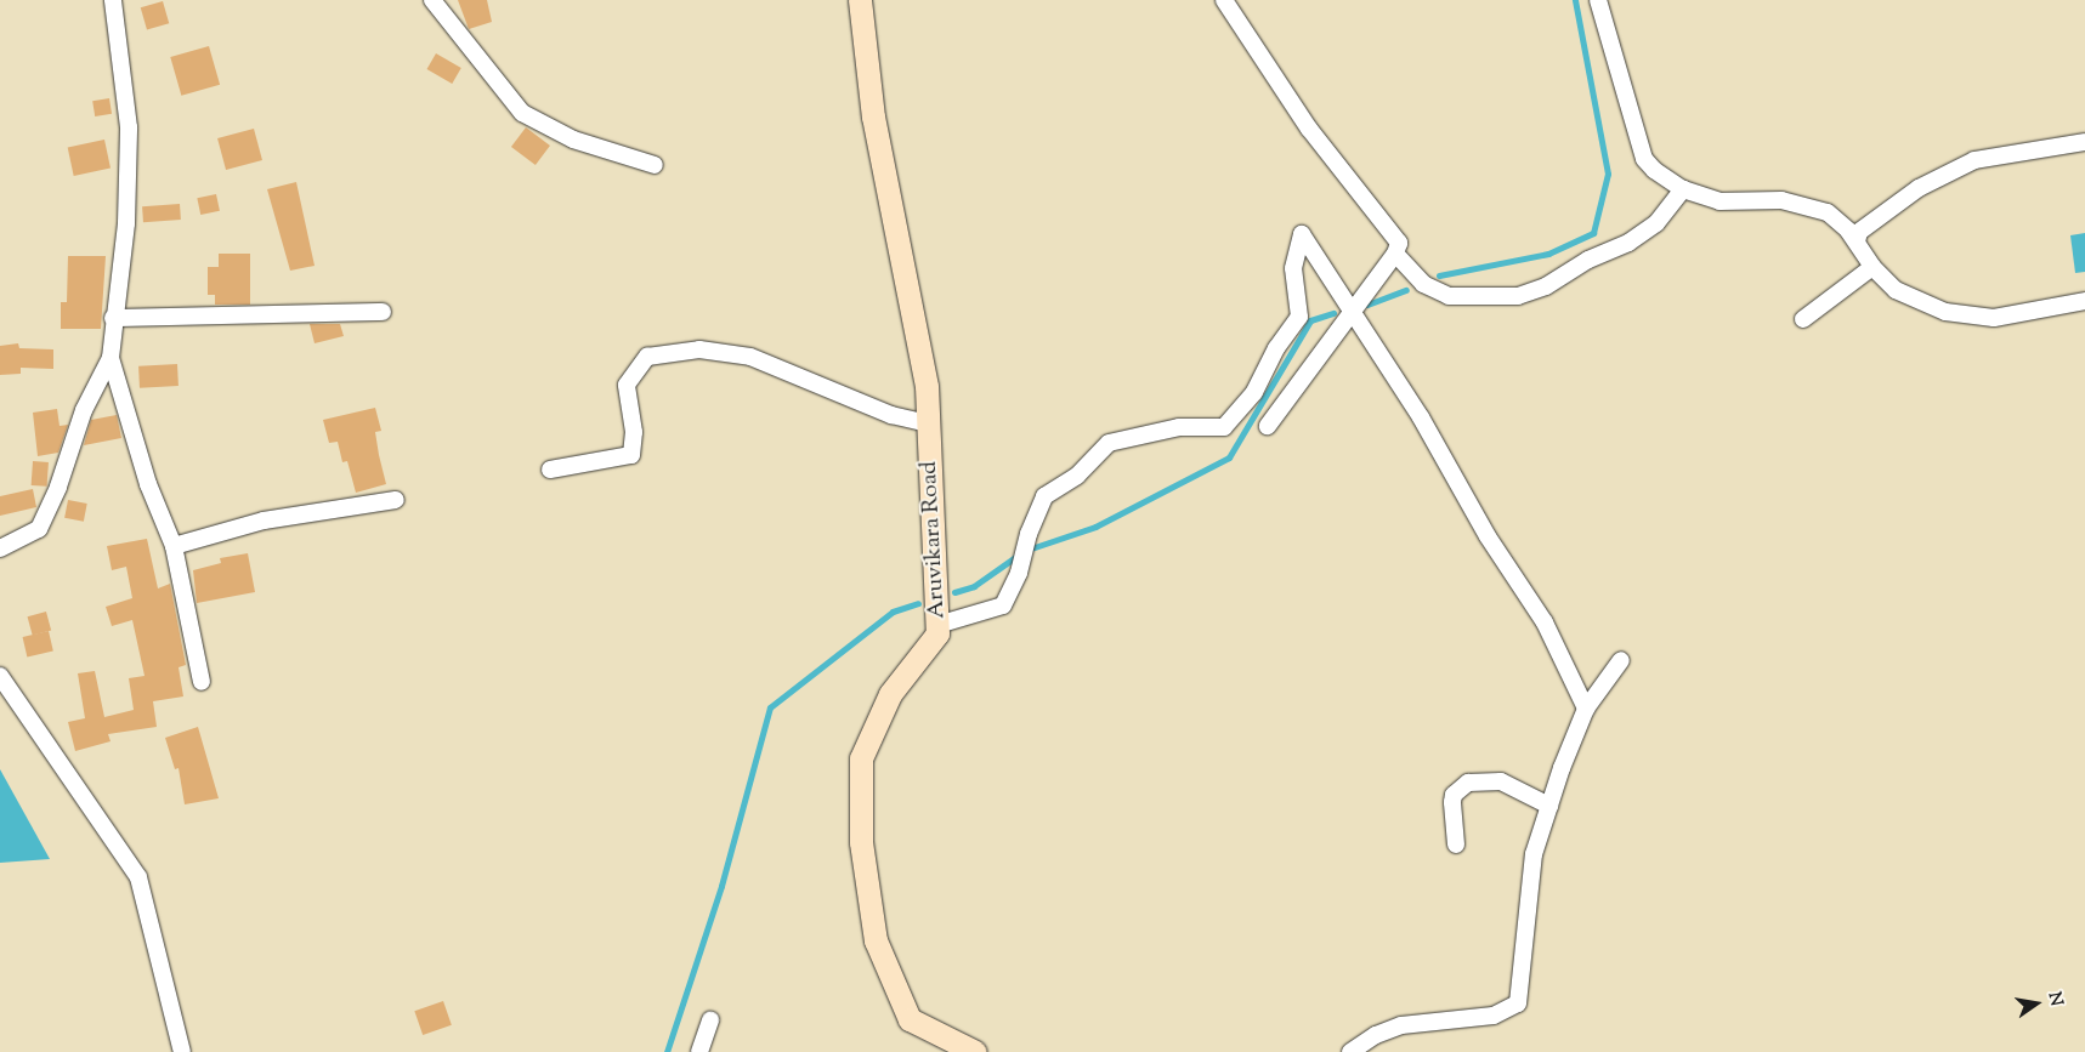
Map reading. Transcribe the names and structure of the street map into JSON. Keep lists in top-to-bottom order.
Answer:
{
  "streets": {
    "main road": ["Aruvikara Road"]
  },
  "north": "right"
}
